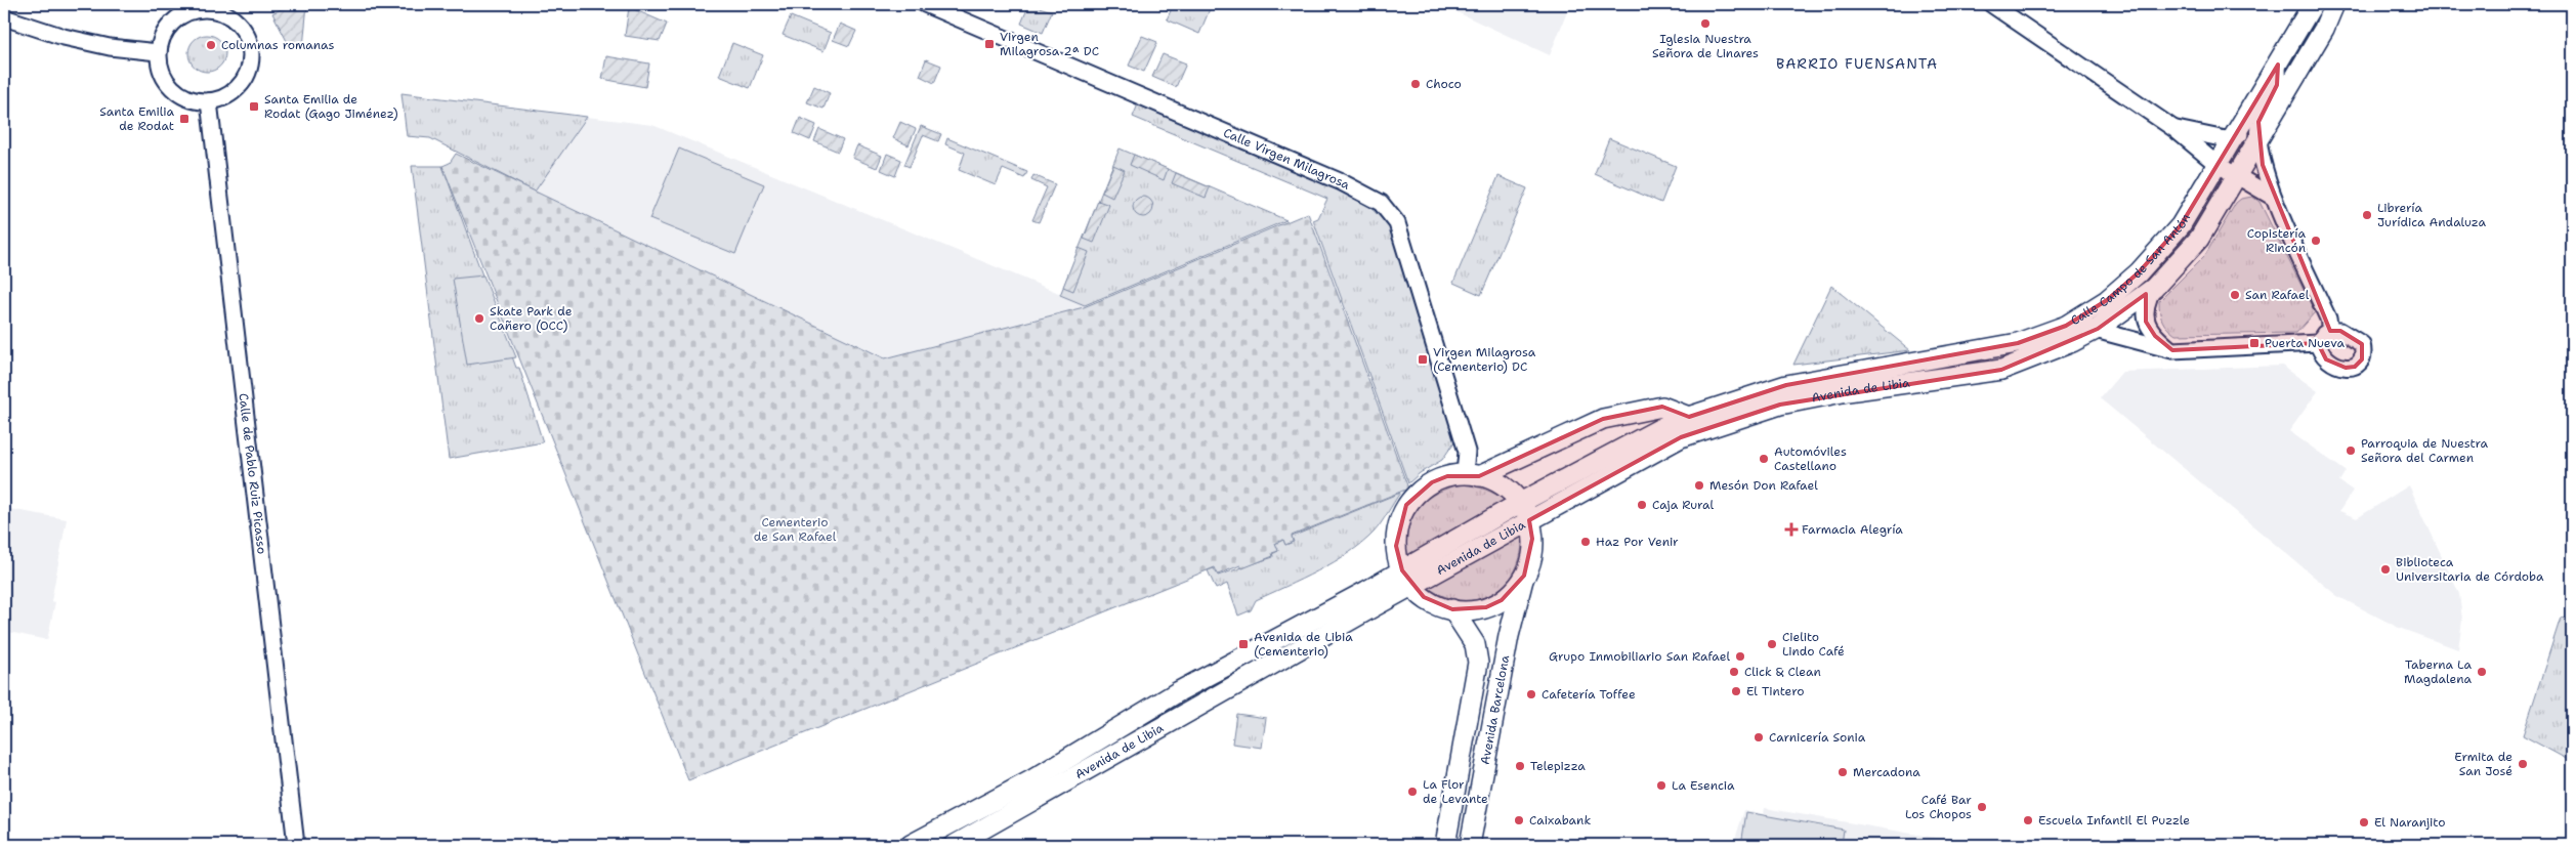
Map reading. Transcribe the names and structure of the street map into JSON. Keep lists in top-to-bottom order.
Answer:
{
  "streets": {
    "main road": ["Calle Campo de San Antón", "Avenida de Libia", "Avenida Barcelona"],
    "street": ["Calle Virgen Milagrosa", "Calle de Pablo Ruiz Picasso"]
  },
  "crossings": [
    ["Calle Campo de San Antón", "Avenida de Libia"],
    ["Avenida de Libia", "Avenida Barcelona"]
  ],
  "districts": ["BARRIO FUENSANTA"],
  "parks": ["Cementerio de San Rafael"],
  "places": {
    "other": [
      "Iglesia Nuestra Señora de Linares",
      "Columnas romanas",
      "Choco",
      "Librería Jurídica Andaluza",
      "Copistería Rincón",
      "San Rafael",
      "Skate Park de Cañero (OCC)",
      "Parroquia de Nuestra Señora del Carmen",
      "Automóviles Castellano",
      "Mesón Don Rafael",
      "Caja Rural",
      "Haz Por Venir",
      "Biblioteca Universitaria de Córdoba",
      "Cielito Lindo Café",
      "Grupo Inmobiliario San Rafael",
      "Click & Clean",
      "Taberna La Magdalena",
      "El Tintero",
      "Cafetería Toffee",
      "Carnicería Sonia",
      "Ermita de San José",
      "Telepizza",
      "Mercadona",
      "La Esencia",
      "La Flor de Levante",
      "Café Bar Los Chopos",
      "Caixabank",
      "Escuela Infantil El Puzzle",
      "El Naranjito"
    ],
    "transit": [
      "Virgen Milagrosa 2ª DC",
      "Santa Emilia de Rodat (Gago Jiménez)",
      "Santa Emilia de Rodat",
      "Puerta Nueva",
      "Virgen Milagrosa (Cementerio) DC",
      "Avenida de Libia (Cementerio)"
    ],
    "health": ["Farmacia Alegría"]
  }
}
